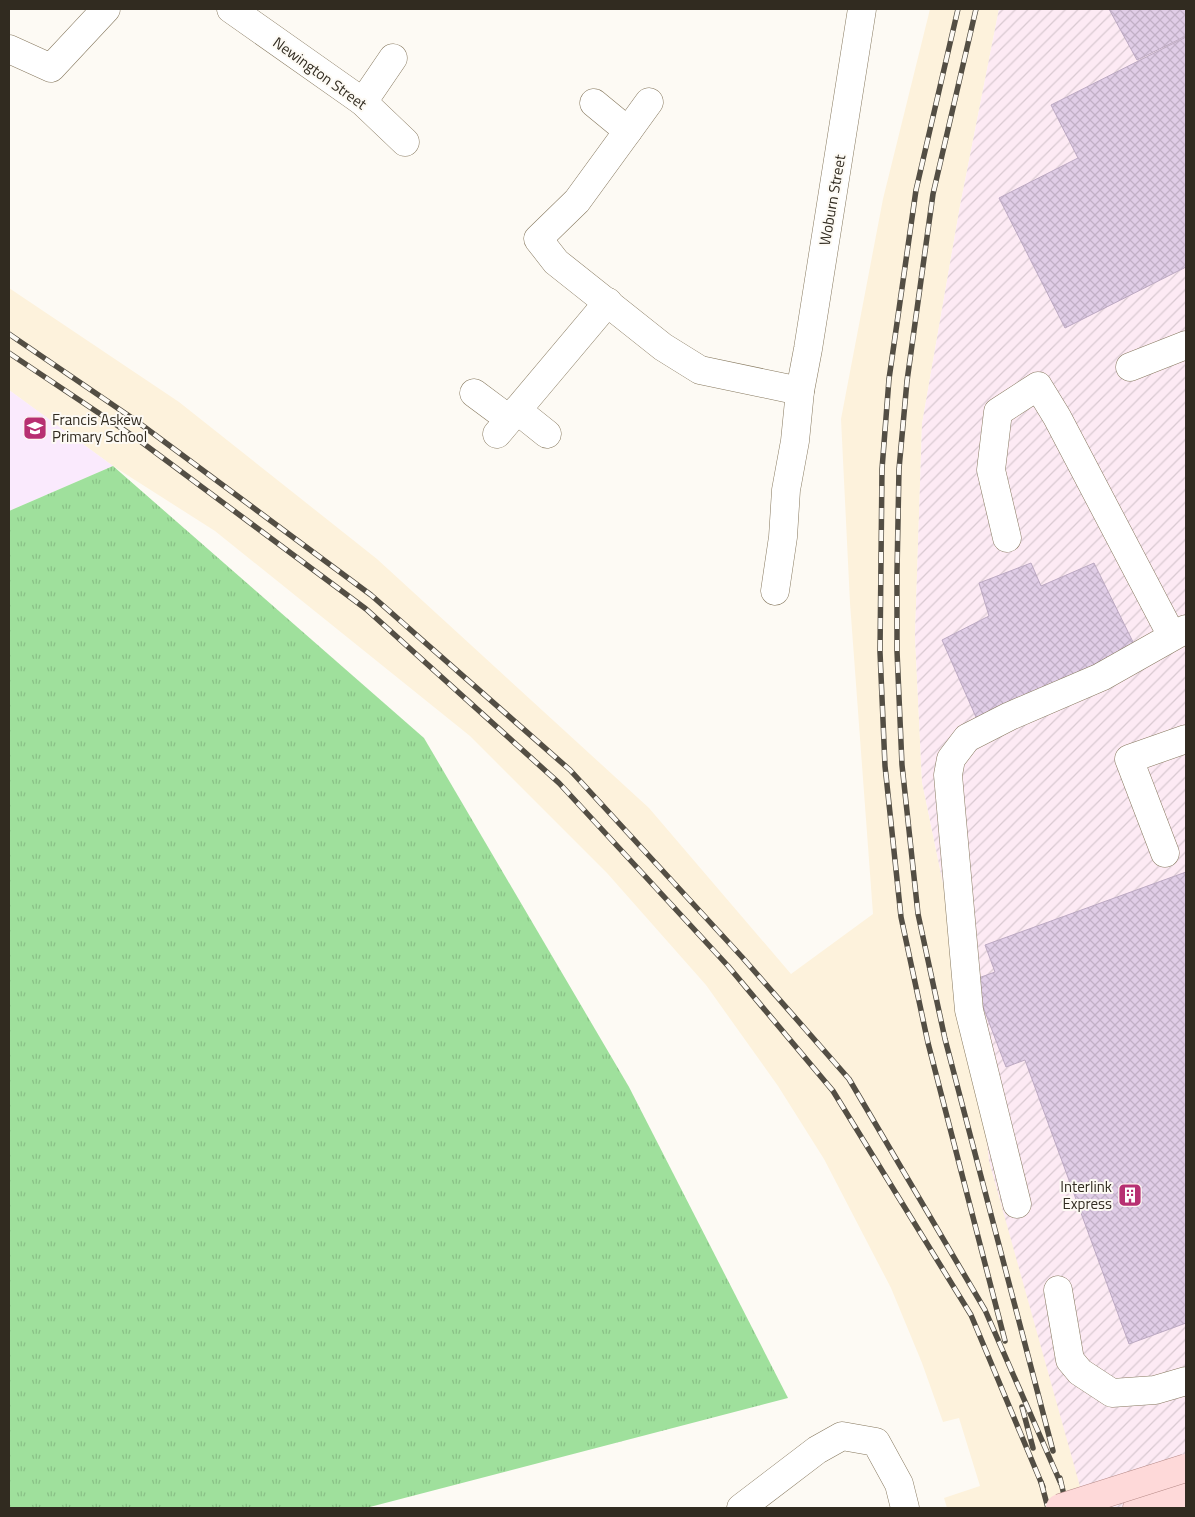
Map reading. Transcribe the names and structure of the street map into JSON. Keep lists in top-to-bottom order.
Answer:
{
  "streets": {
    "street": ["Newington Street", "Woburn Street"]
  },
  "places": {
    "school or university": ["Francis Askew Primary School"],
    "building": ["Interlink Express"]
  }
}
